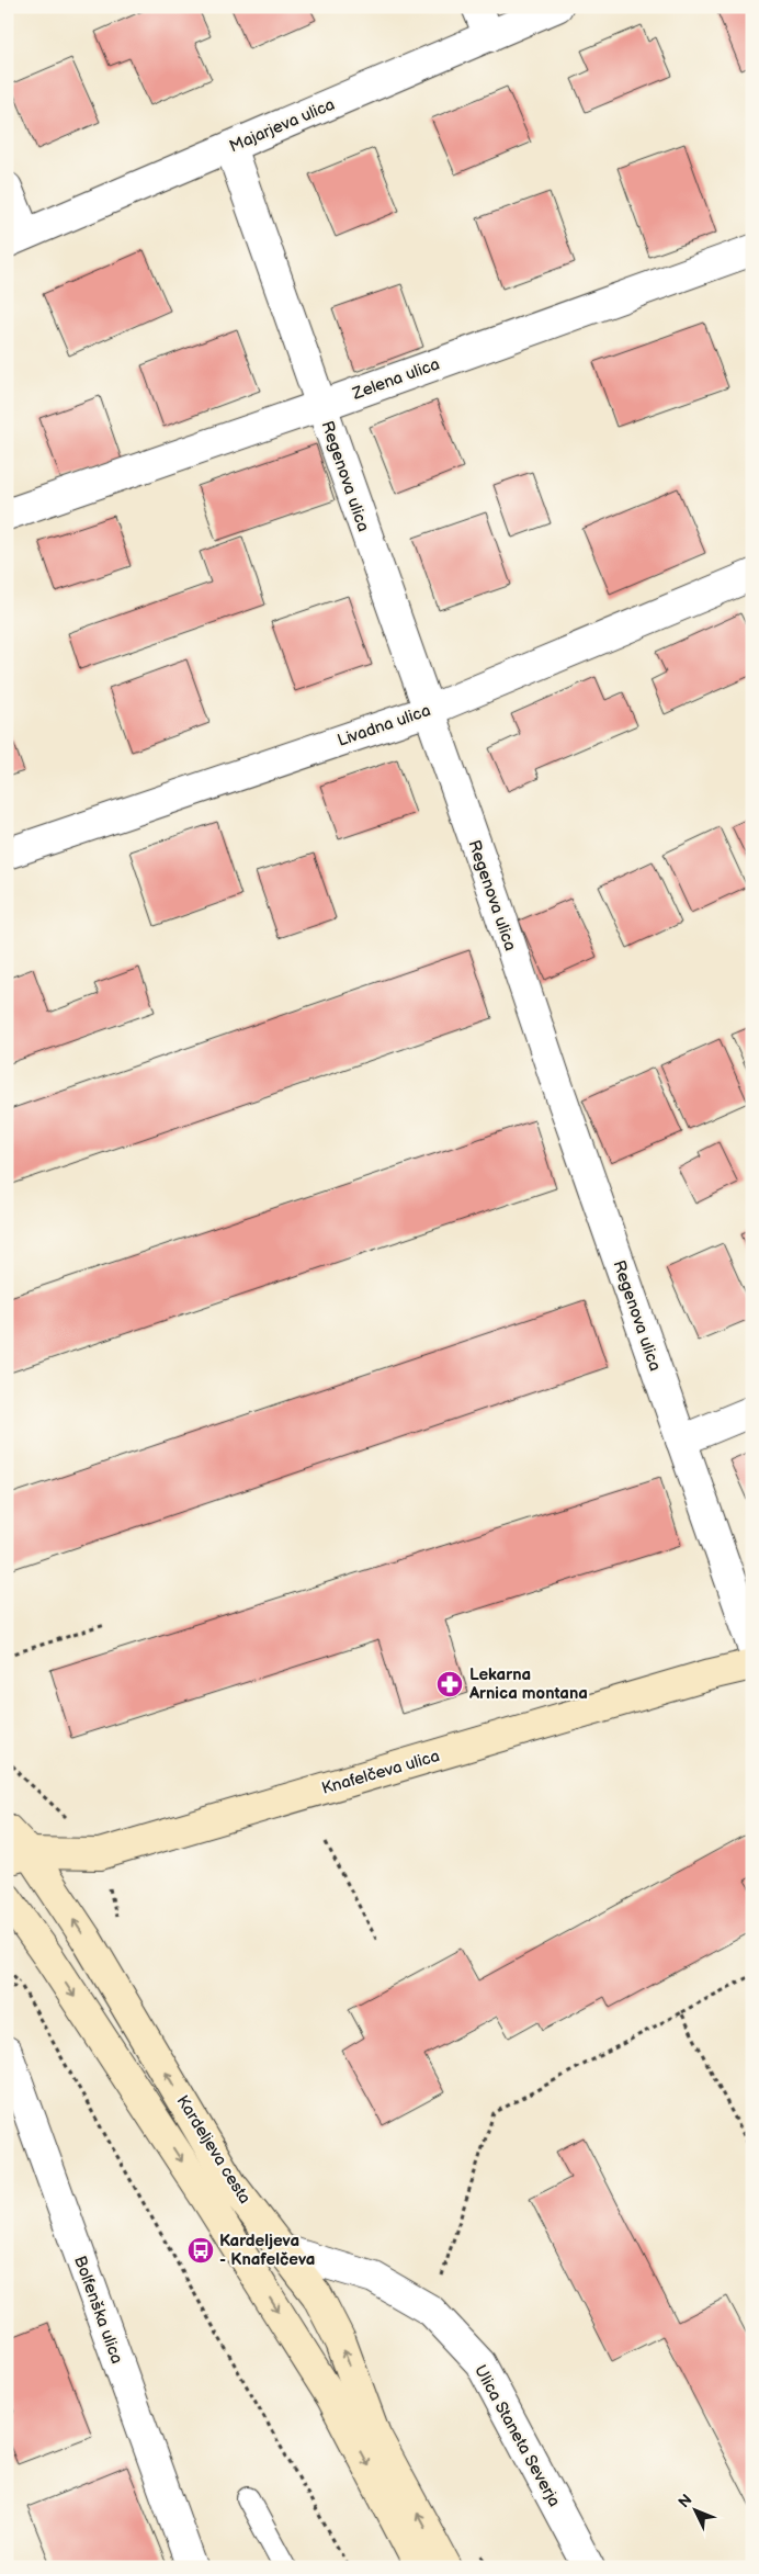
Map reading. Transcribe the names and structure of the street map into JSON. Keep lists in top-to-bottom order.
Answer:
{
  "streets": {
    "street": [
      "Majarjeva ulica",
      "Zelena ulica",
      "Regenova ulica",
      "Livadna ulica",
      "Knafelčeva ulica",
      "Kardeljeva cesta",
      "Bolfenška ulica",
      "Ulica Staneta Severja"
    ]
  },
  "crossings": [
    ["Majarjeva ulica", "Regenova ulica"],
    ["Zelena ulica", "Regenova ulica"],
    ["Regenova ulica", "Livadna ulica"],
    ["Knafelčeva ulica", "Kardeljeva cesta"],
    ["Kardeljeva cesta", "Ulica Staneta Severja"]
  ],
  "places": {
    "pharmacy": ["Lekarna Arnica montana"],
    "bus stop": ["Kardeljeva - Knafelčeva"]
  },
  "north": "top left"
}
